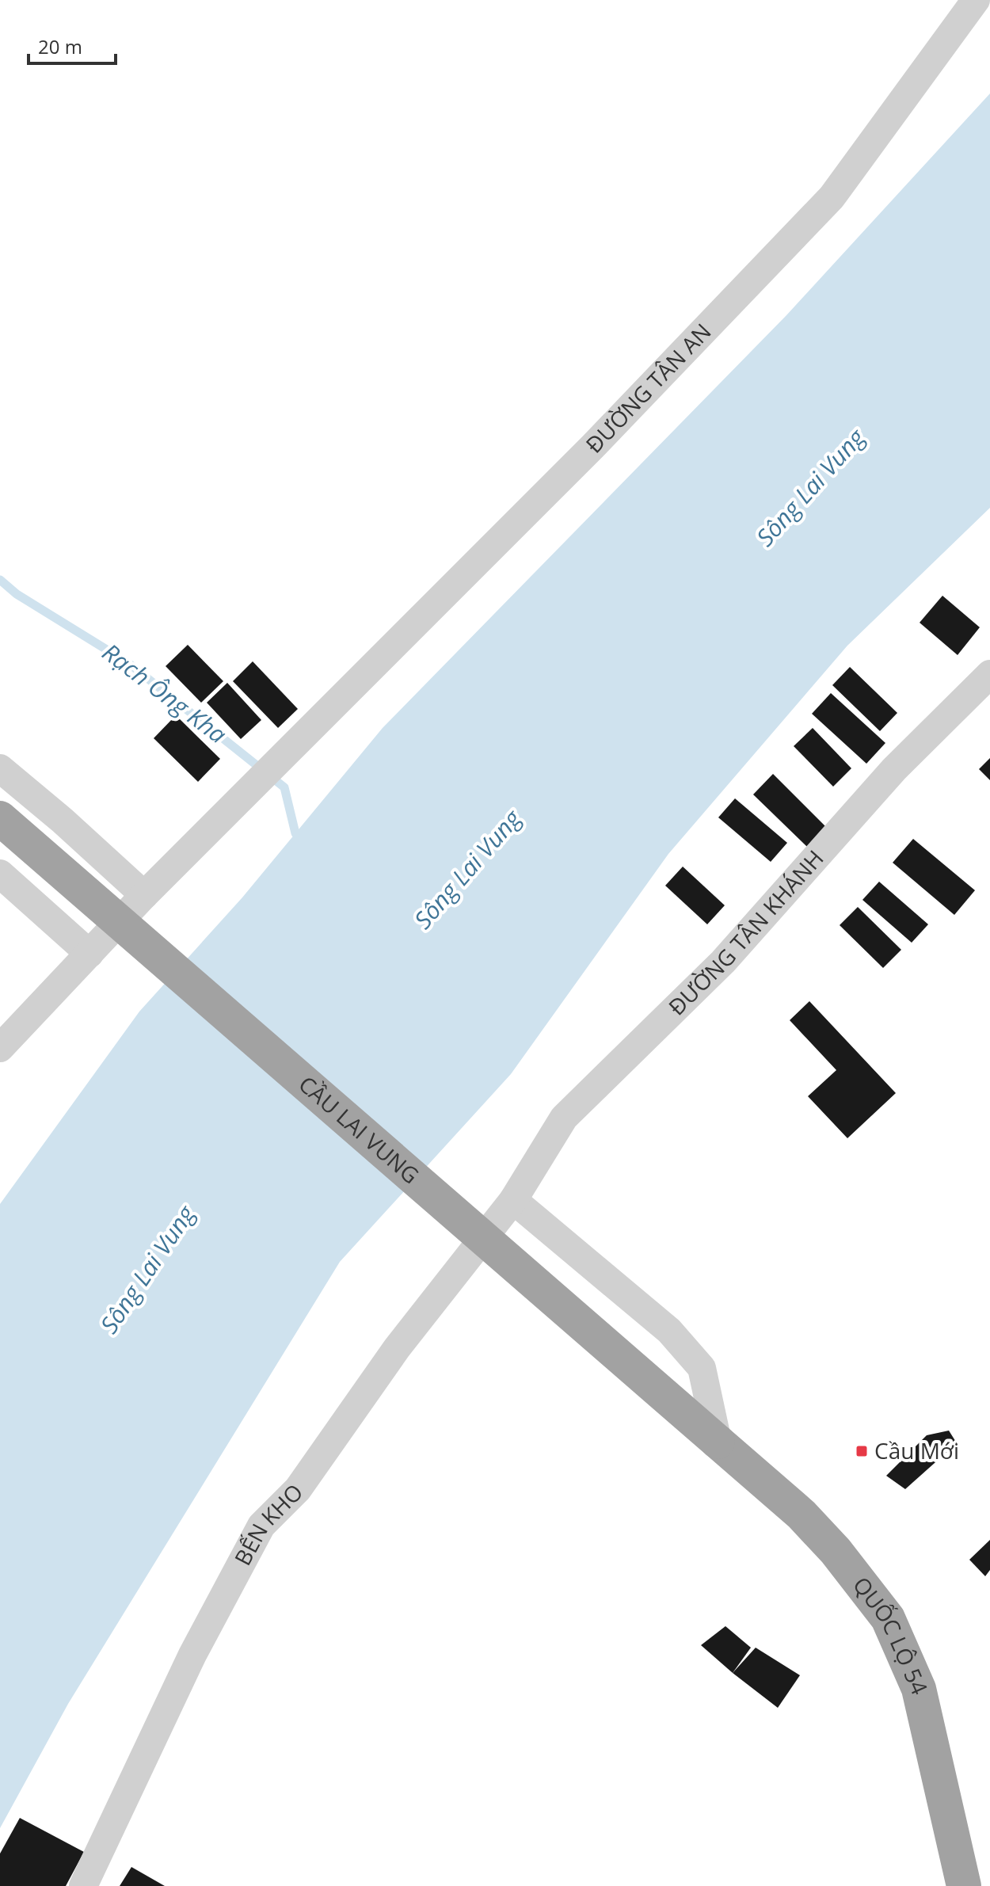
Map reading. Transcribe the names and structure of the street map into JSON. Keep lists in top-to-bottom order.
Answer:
{
  "streets": {
    "highway": ["CẦU LAI VUNG", "QUỐC LỘ 54"],
    "street": ["ĐƯỜNG TÂN AN", "ĐƯỜNG TÂN KHÁNH", "BẾN KHO"]
  },
  "crossings": [
    ["ĐƯỜNG TÂN KHÁNH", "BẾN KHO"],
    ["CẦU LAI VUNG", "QUỐC LỘ 54"]
  ],
  "water": ["Sông Lai Vung", "Rạch Ông Kha"],
  "places": {
    "transit": ["Cầu Mới"]
  },
  "scale_bar": "20 m"
}
